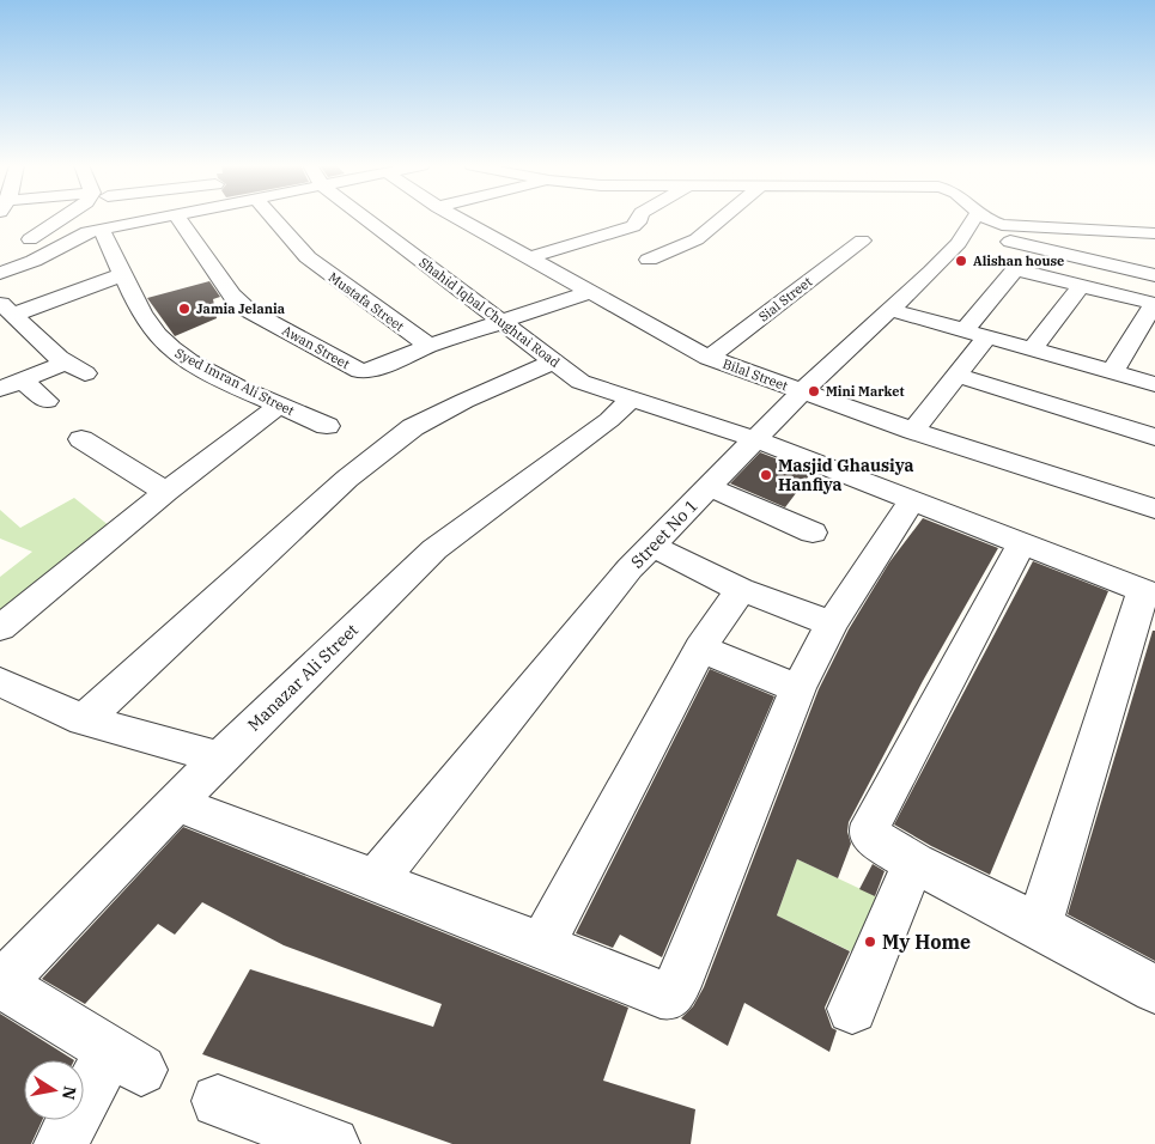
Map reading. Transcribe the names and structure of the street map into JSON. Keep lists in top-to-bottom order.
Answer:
{
  "streets": {
    "street": [
      "Sial Street",
      "Mustafa Street",
      "Shahid Iqbal Chughtai Road",
      "Awan Street",
      "Bilal Street",
      "Syed Imran Ali Street",
      "Street No 1",
      "Manazar Ali Street"
    ]
  },
  "crossings": [
    ["Sial Street", "Bilal Street"],
    ["Mustafa Street", "Awan Street"],
    ["Shahid Iqbal Chughtai Road", "Street No 1"],
    ["Shahid Iqbal Chughtai Road", "Manazar Ali Street"],
    ["Bilal Street", "Street No 1"]
  ],
  "places": [
    "Alishan house",
    "Jamia Jelania",
    "Mini Market",
    "Masjid Ghausiya Hanfiya",
    "My Home"
  ],
  "north": "right"
}
